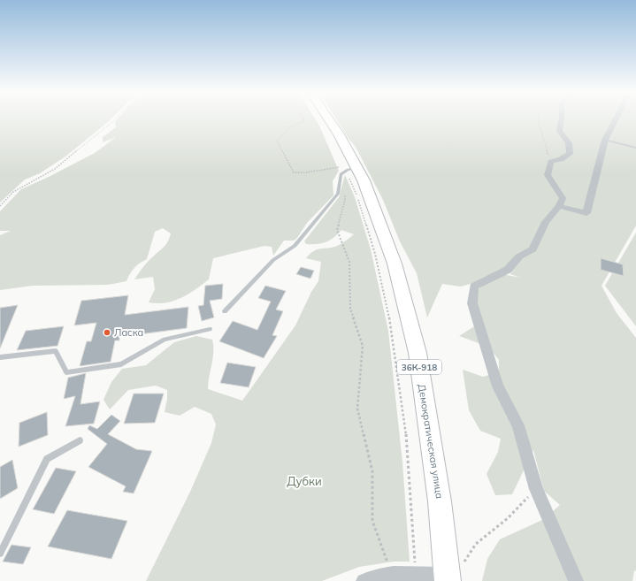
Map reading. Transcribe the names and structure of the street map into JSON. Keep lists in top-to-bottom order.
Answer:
{
  "streets": {
    "main road": ["36К-918", "Демократическая улица"]
  },
  "parks": ["Дубки"],
  "places": ["Ласка"]
}
